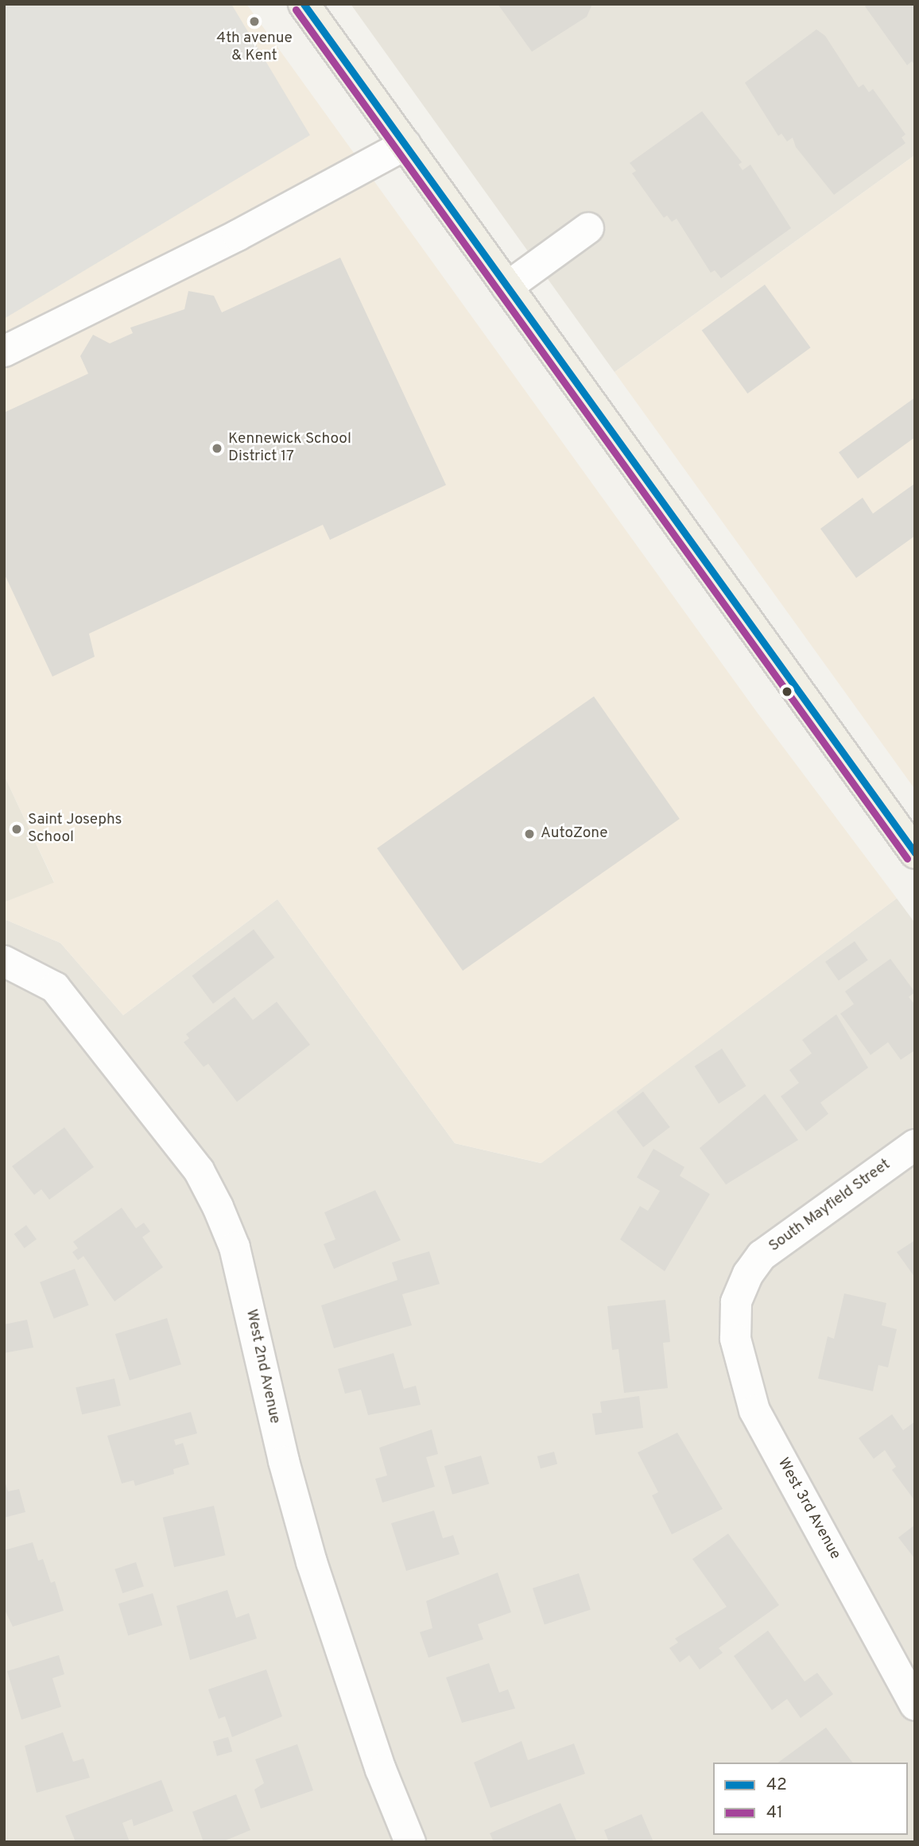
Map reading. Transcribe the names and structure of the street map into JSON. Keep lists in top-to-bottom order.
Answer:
{
  "streets": {
    "street": ["South Mayfield Street", "West 2nd Avenue", "West 3rd Avenue"]
  },
  "crossings": [
    ["South Mayfield Street", "West 3rd Avenue"]
  ],
  "places": [
    "4th avenue & Kent",
    "Kennewick School District 17",
    "Saint Josephs School",
    "AutoZone"
  ],
  "lines": ["transit line 42", "transit line 41"],
  "legend": ["42", "41"]
}
